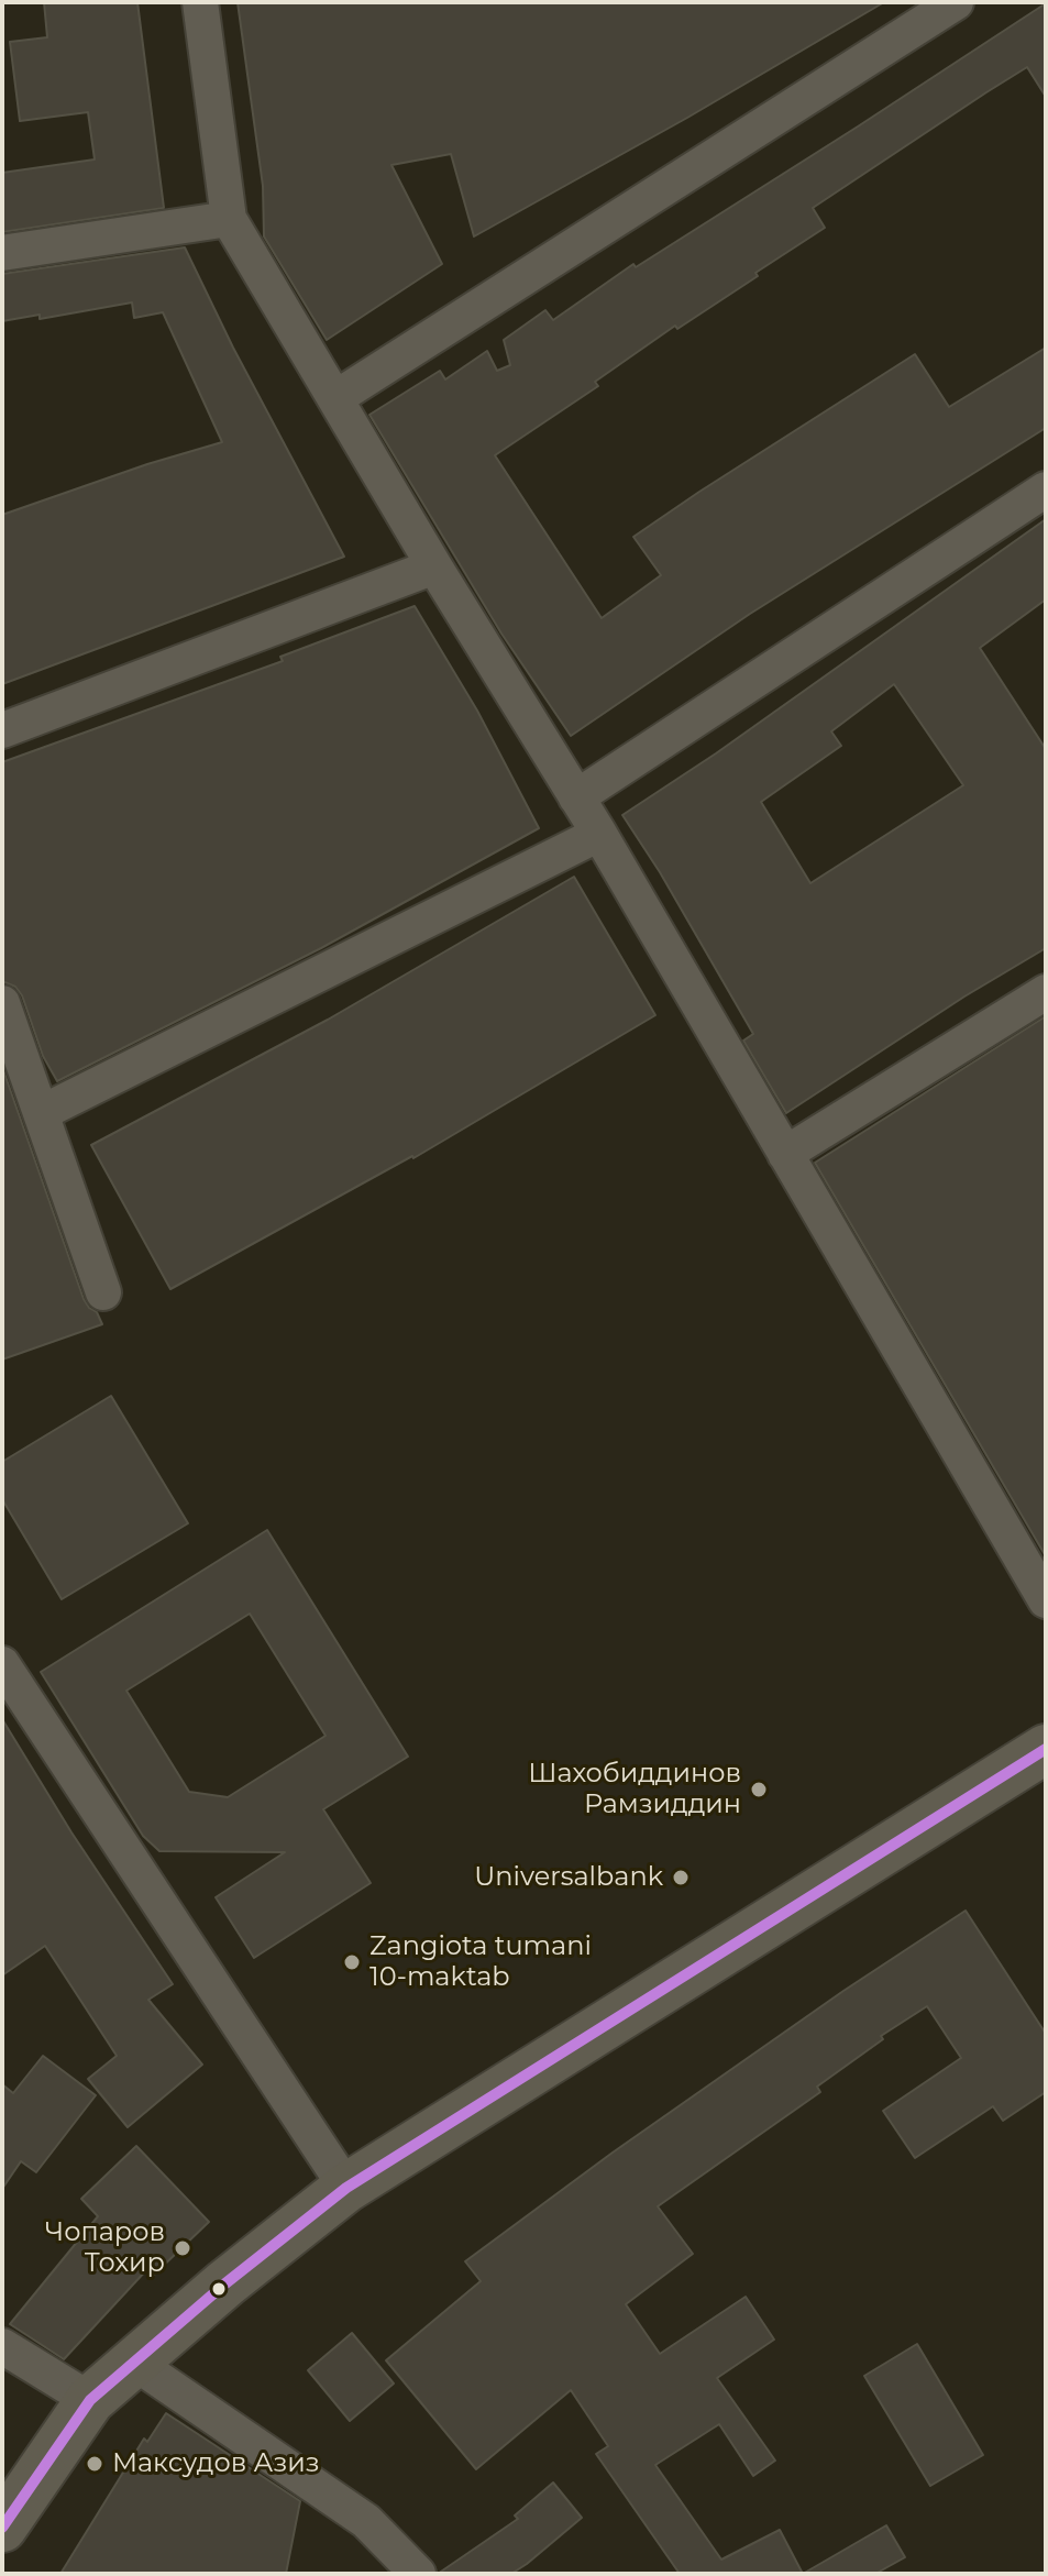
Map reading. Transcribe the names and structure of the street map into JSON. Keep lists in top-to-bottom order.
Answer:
{
  "places": [
    "Шахобиддинов Рамзиддин",
    "Universalbank",
    "Zangiota tumani 10-maktab",
    "Чопаров Тохир",
    "Максудов Азиз"
  ]
}
